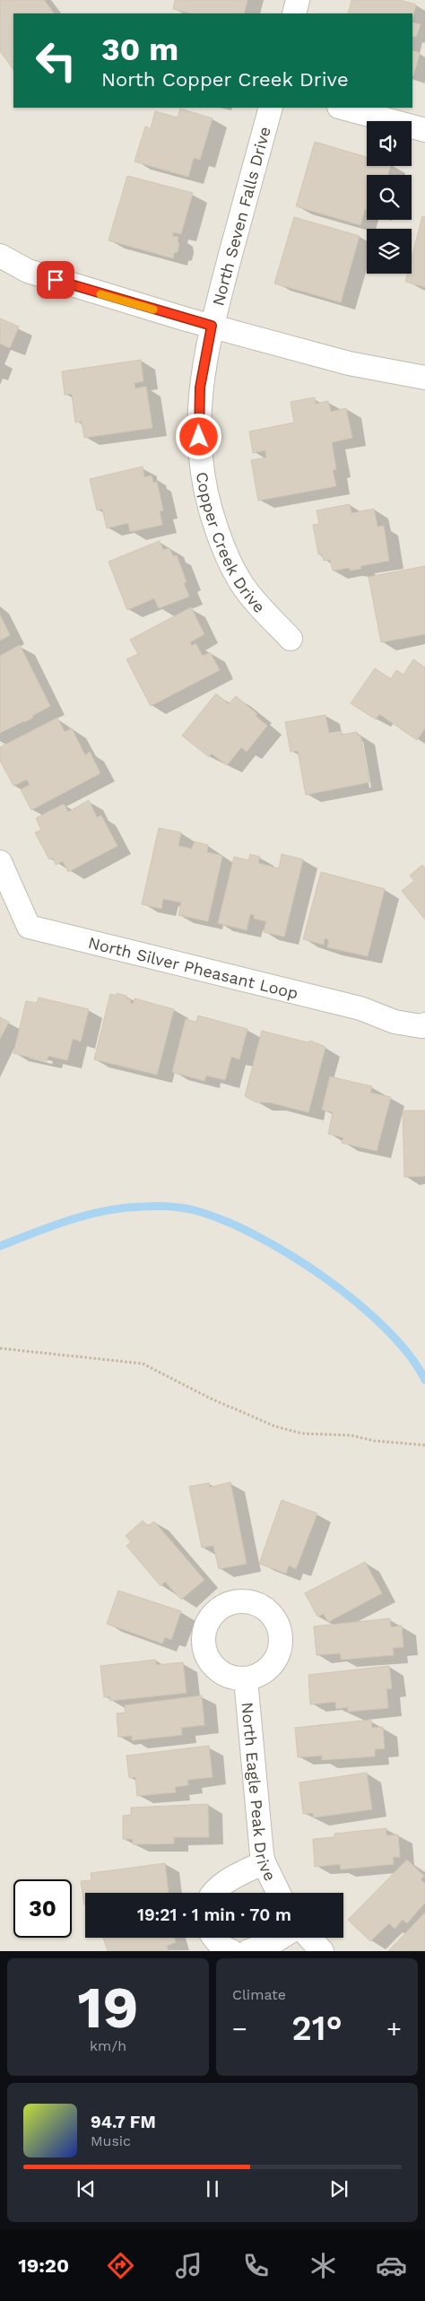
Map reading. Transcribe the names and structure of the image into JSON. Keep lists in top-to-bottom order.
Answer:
{
  "streets": {
    "street": [
      "North Seven Falls Drive",
      "Copper Creek Drive",
      "North Silver Pheasant Loop",
      "North Eagle Peak Drive"
    ]
  },
  "crossings": [
    ["North Seven Falls Drive", "Copper Creek Drive"]
  ],
  "page": {
    "turn": ["30 m", "North Copper Creek Drive"],
    "limit": "30",
    "trip": "19:21 · 1 min · 70 m",
    "tile": [
      ["19", "km/h"],
      "Climate"
    ],
    "heat": ["−", "21°", "+"],
    "song": ["94.7 FM", "Music"],
    "tabs": "19:20"
  }
}
